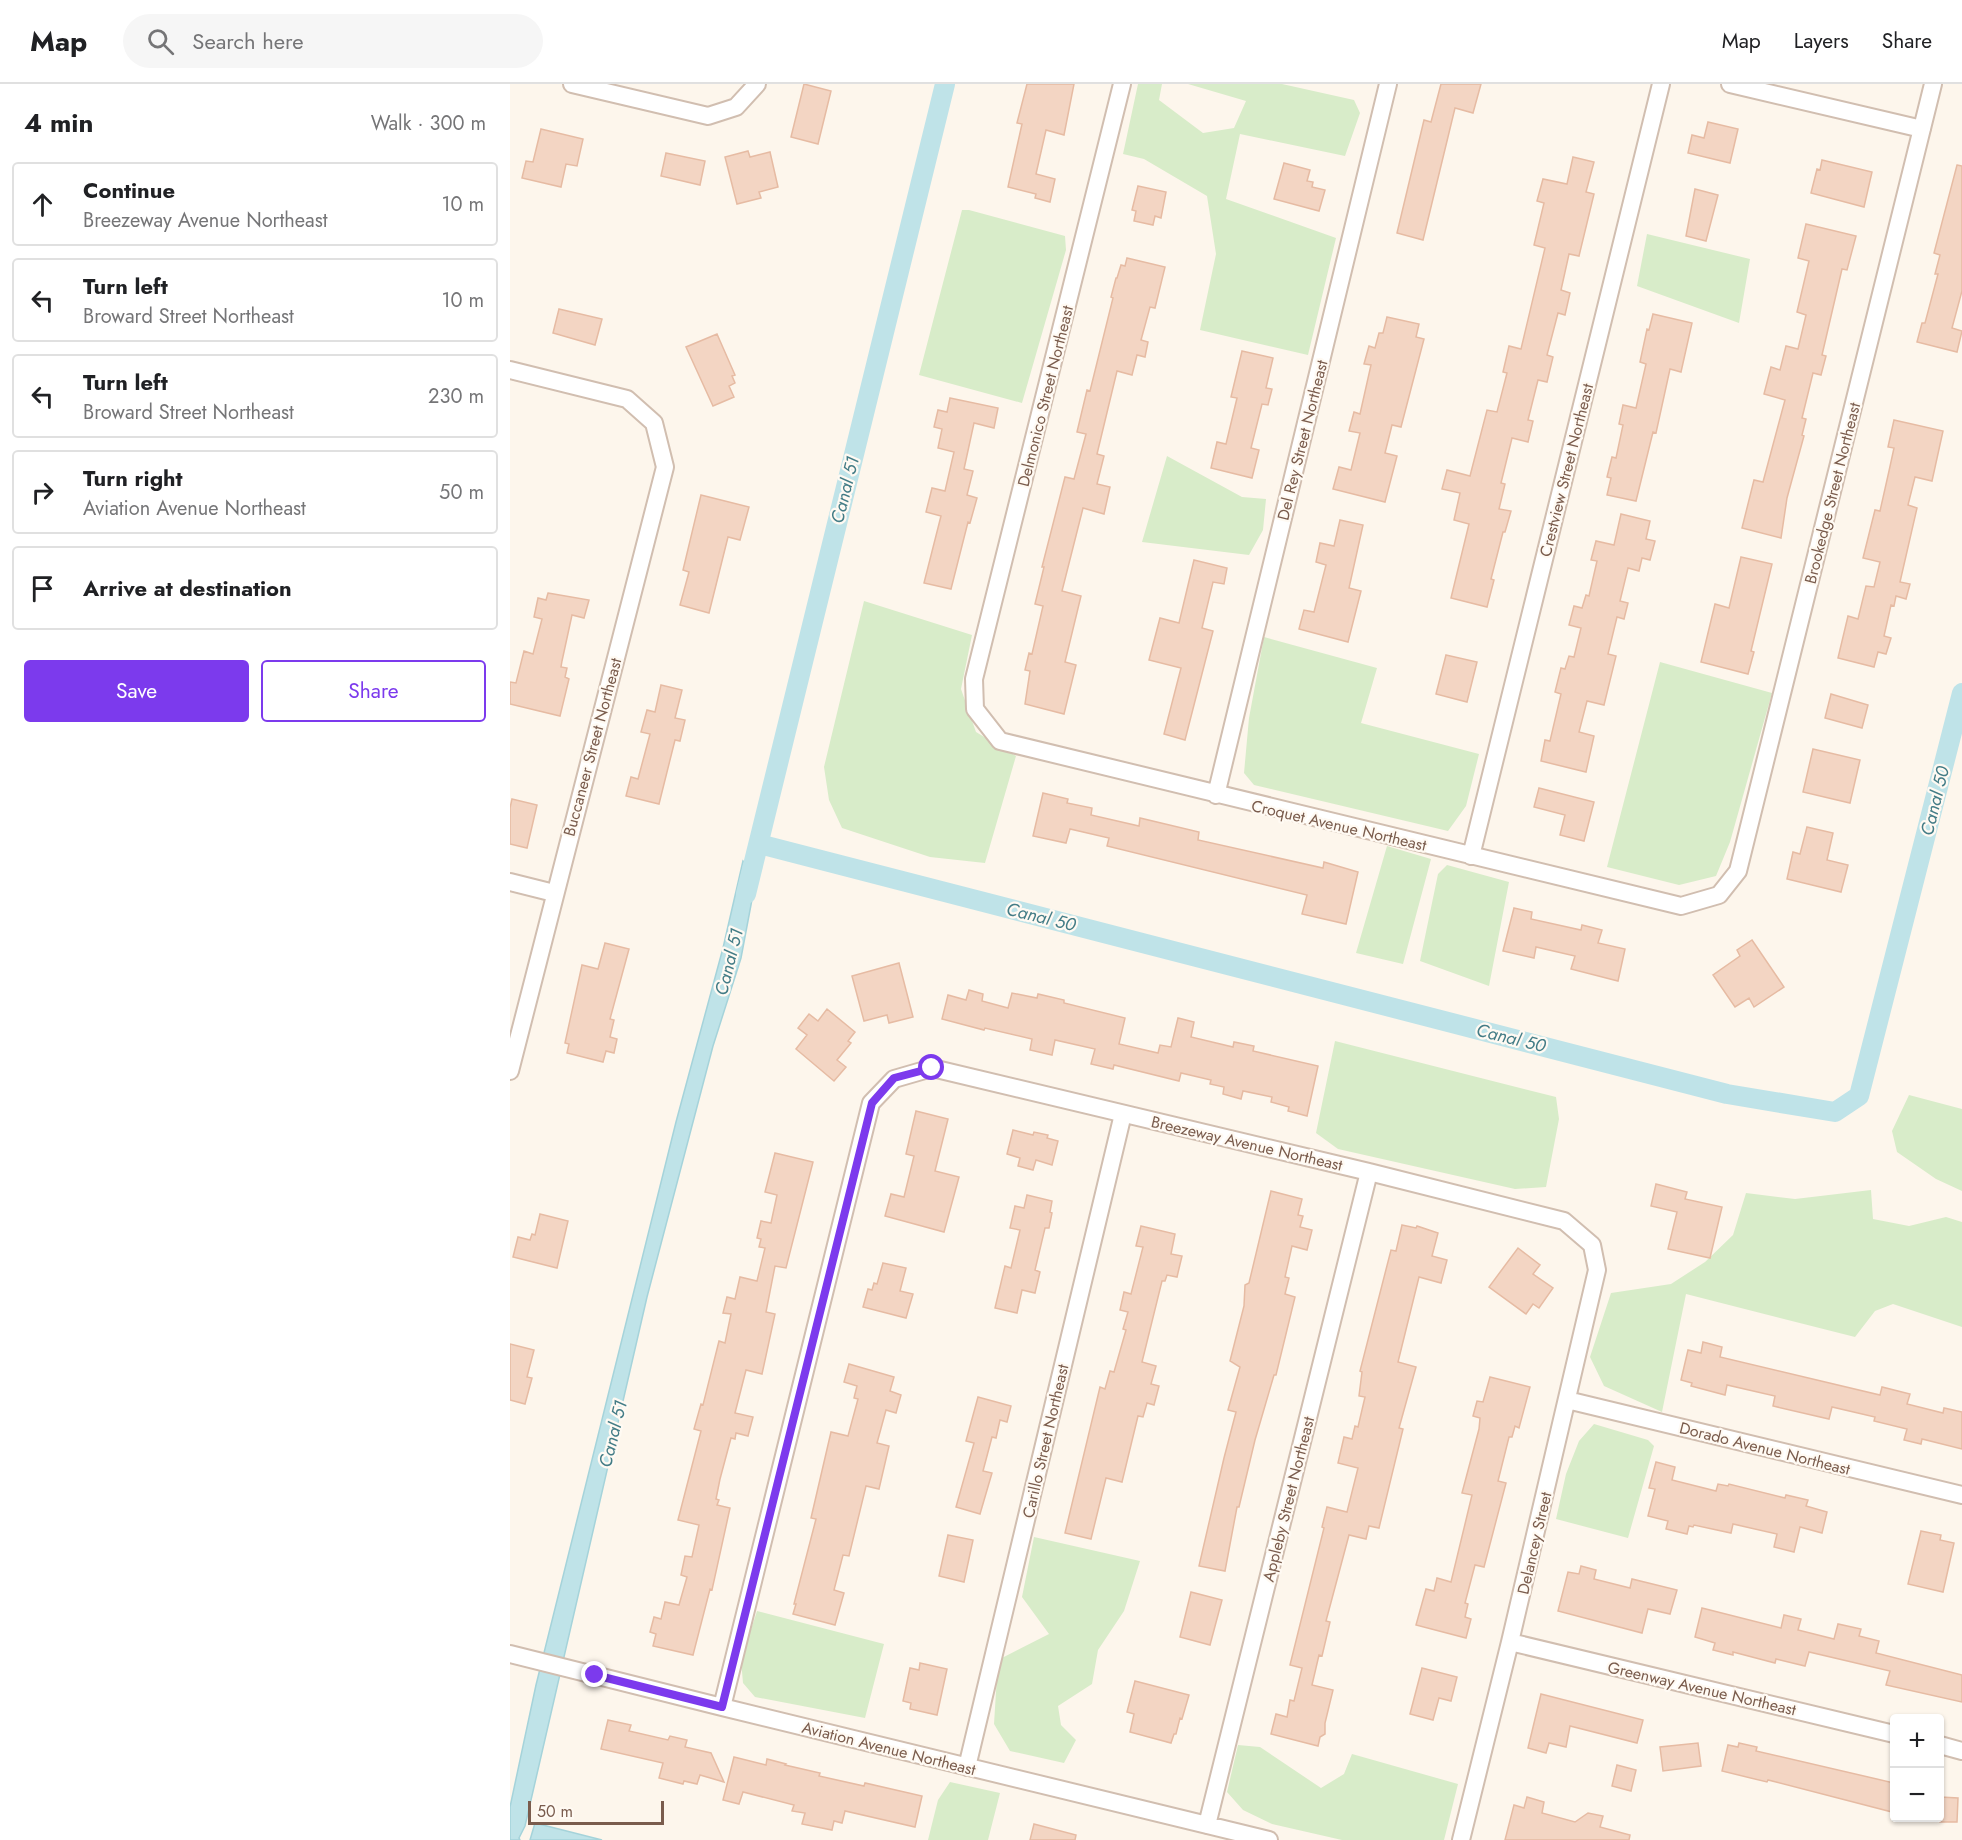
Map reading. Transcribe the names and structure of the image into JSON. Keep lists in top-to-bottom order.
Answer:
{
  "streets": {
    "street": [
      "Delmonico Street Northeast",
      "Del Rey Street Northeast",
      "Crestview Street Northeast",
      "Brookedge Street Northeast",
      "Buccaneer Street Northeast",
      "Croquet Avenue Northeast",
      "Breezeway Avenue Northeast",
      "Carillo Street Northeast",
      "Dorado Avenue Northeast",
      "Appleby Street Northeast",
      "Delancey Street",
      "Greenway Avenue Northeast",
      "Aviation Avenue Northeast"
    ]
  },
  "crossings": [
    ["Delmonico Street Northeast", "Croquet Avenue Northeast"],
    ["Del Rey Street Northeast", "Croquet Avenue Northeast"],
    ["Crestview Street Northeast", "Croquet Avenue Northeast"],
    ["Brookedge Street Northeast", "Croquet Avenue Northeast"],
    ["Breezeway Avenue Northeast", "Carillo Street Northeast"],
    ["Breezeway Avenue Northeast", "Appleby Street Northeast"],
    ["Breezeway Avenue Northeast", "Delancey Street"],
    ["Breezeway Avenue Northeast", "Aviation Avenue Northeast"],
    ["Carillo Street Northeast", "Aviation Avenue Northeast"],
    ["Dorado Avenue Northeast", "Delancey Street"],
    ["Appleby Street Northeast", "Aviation Avenue Northeast"],
    ["Delancey Street", "Greenway Avenue Northeast"]
  ],
  "water": ["Canal 51", "Canal 50"],
  "scale_bar": "50 m",
  "page": {
    "header": "Map",
    "search": "Search here",
    "nav": ["Map", "Layers", "Share"],
    "heading": ["4 min", "Walk · 300 m"],
    "list": [
      ["Continue", "Breezeway Avenue Northeast", "10 m"],
      ["Turn left", "Broward Street Northeast", "10 m"],
      ["Turn left", "Broward Street Northeast", "230 m"],
      ["Turn right", "Aviation Avenue Northeast", "50 m"],
      "Arrive at destination"
    ],
    "buttons": ["Save", "Share"],
    "map_buttons": ["+", "−"],
    "scale": "50 m"
  }
}
